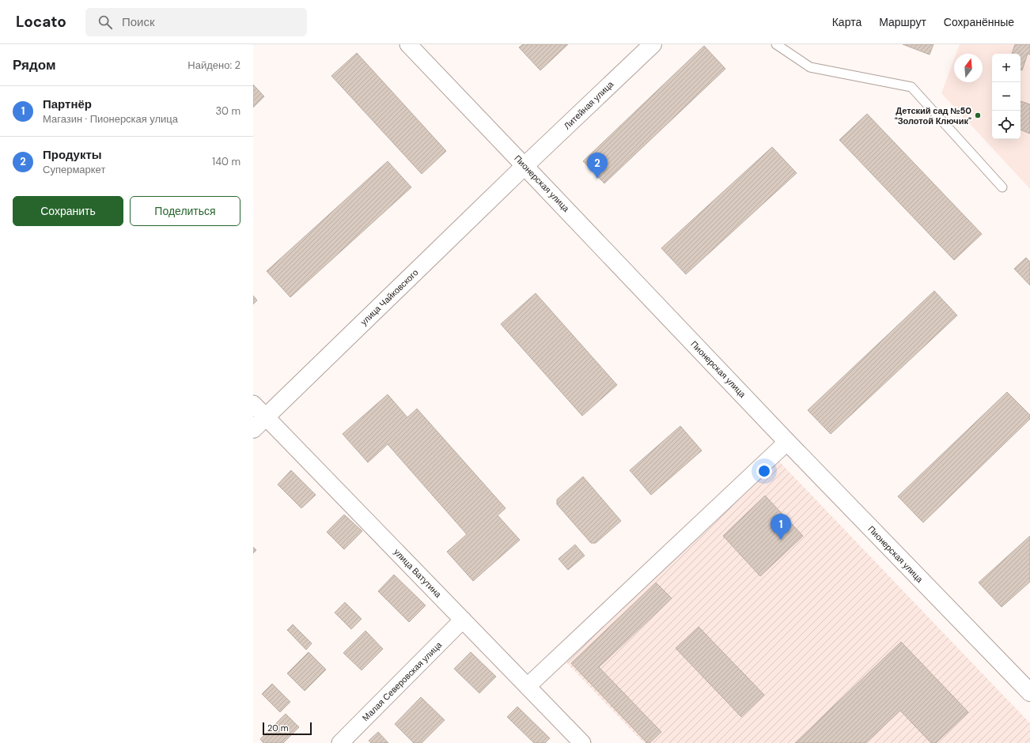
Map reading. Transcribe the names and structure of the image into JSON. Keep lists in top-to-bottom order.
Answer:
{
  "streets": {
    "street": [
      "Литейная улица",
      "Пионерская улица",
      "улица Чайковского",
      "улица Ватутина",
      "Малая Северовская улица"
    ]
  },
  "crossings": [
    ["Литейная улица", "Пионерская улица"],
    ["Литейная улица", "улица Чайковского"],
    ["Пионерская улица", "улица Чайковского"],
    ["улица Чайковского", "улица Ватутина"],
    ["улица Ватутина", "Малая Северовская улица"]
  ],
  "places": ["Детский сад №50 \"Золотой Ключик\""],
  "scale_bar": "20 m",
  "north": "top",
  "page": {
    "header": "Locato",
    "search": "Поиск",
    "nav": ["Карта", "Маршрут", "Сохранённые"],
    "heading": ["Рядом", "Найдено: 2"],
    "map_buttons": ["+", "−"],
    "list": [
      {
        "mark": "1",
        "name": "Партнёр",
        "note": "Магазин · Пионерская улица",
        "value": "30 m"
      },
      {
        "mark": "2",
        "name": "Продукты",
        "note": "Супермаркет",
        "value": "140 m"
      }
    ],
    "pins": ["2", "1"],
    "buttons": ["Сохранить", "Поделиться"],
    "scale": "20 m"
  }
}
